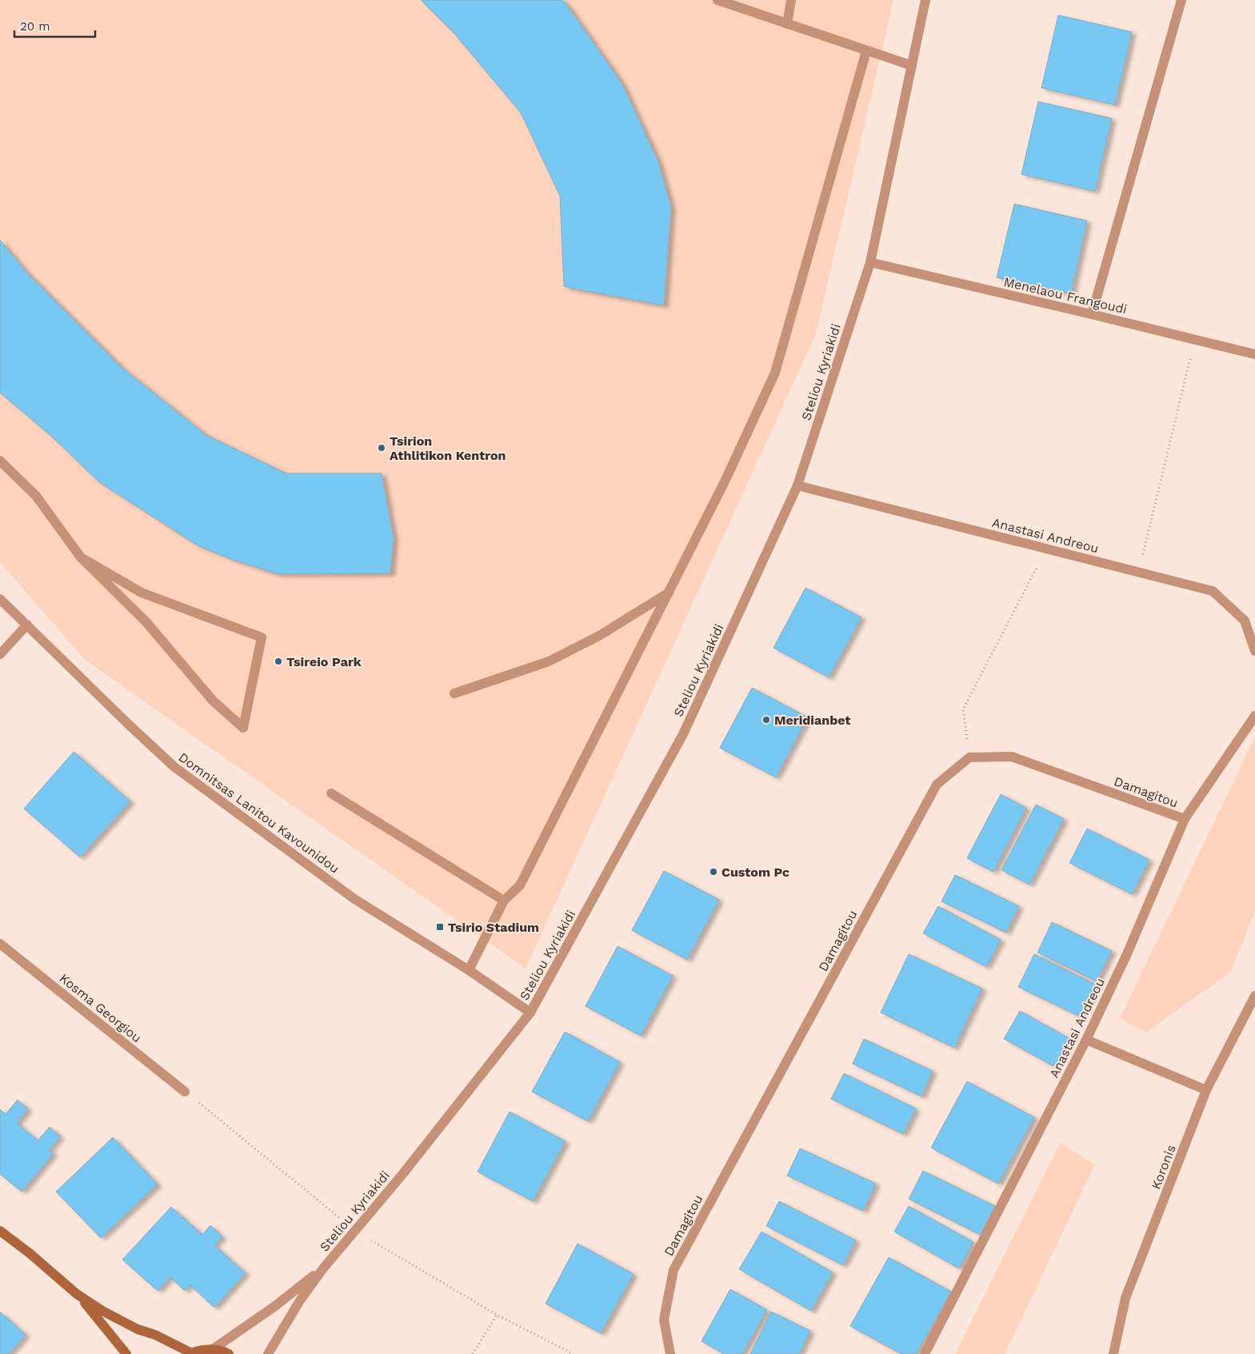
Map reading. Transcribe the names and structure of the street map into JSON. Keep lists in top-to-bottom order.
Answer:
{
  "streets": {
    "street": [
      "Menelaou Frangoudi",
      "Steliou Kyriakidi",
      "Anastasi Andreou",
      "Damagitou",
      "Domnitsas Lanitou Kavounidou",
      "Kosma Georgiou",
      "Koronis"
    ]
  },
  "crossings": [
    ["Menelaou Frangoudi", "Steliou Kyriakidi"],
    ["Steliou Kyriakidi", "Anastasi Andreou"],
    ["Steliou Kyriakidi", "Domnitsas Lanitou Kavounidou"],
    ["Anastasi Andreou", "Damagitou"]
  ],
  "places": {
    "other": [
      "Tsirion Athlitikon Kentron",
      "Tsireio Park",
      "Meridianbet",
      "Custom Pc"
    ],
    "transit": ["Tsirio Stadium"]
  },
  "scale_bar": "20 m"
}
